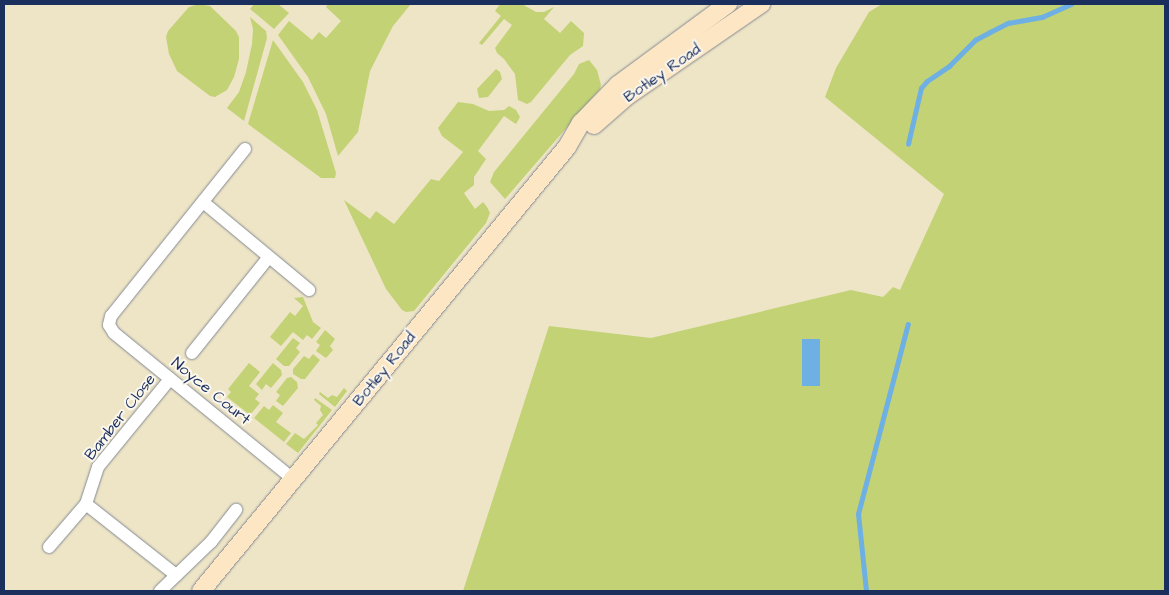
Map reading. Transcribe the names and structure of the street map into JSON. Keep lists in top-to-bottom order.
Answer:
{
  "streets": {
    "main road": ["Botley Road"],
    "street": ["Noyce Court", "Bamber Close"]
  },
  "crossings": [
    ["Botley Road", "Noyce Court"],
    ["Noyce Court", "Bamber Close"]
  ]
}
